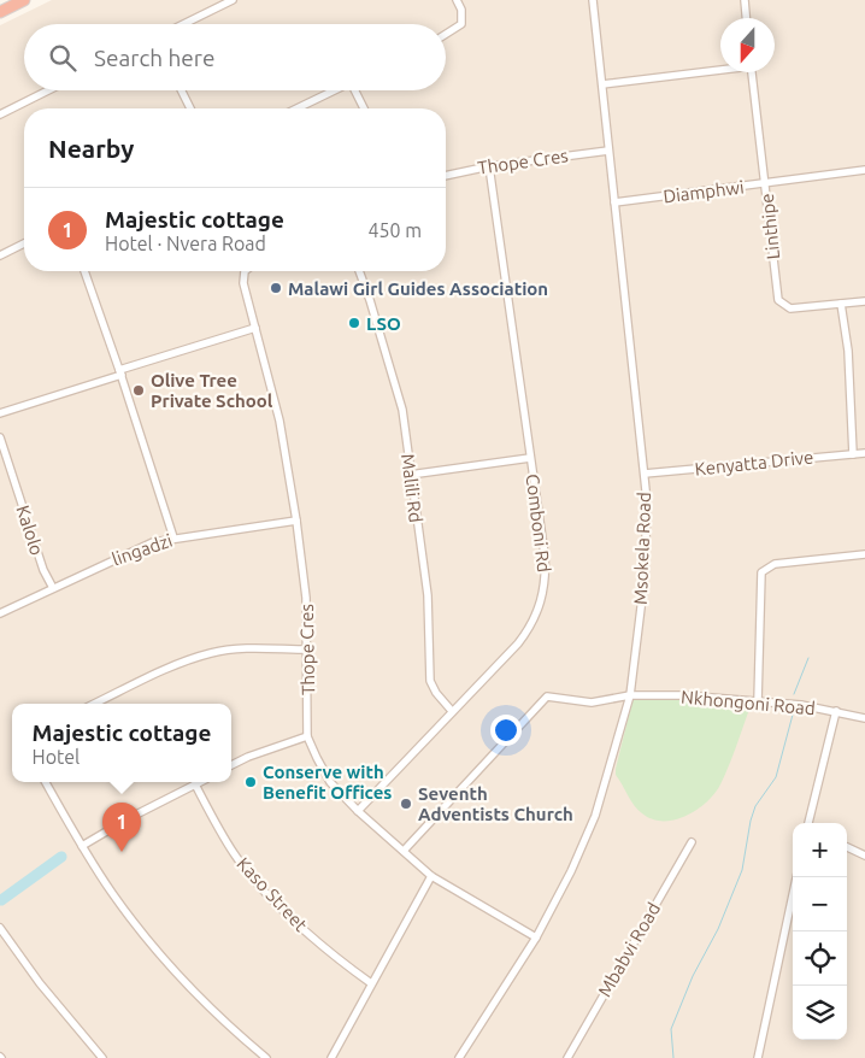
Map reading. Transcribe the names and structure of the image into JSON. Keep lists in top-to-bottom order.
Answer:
{
  "streets": {
    "street": [
      "Thope Cres",
      "Diamphwi",
      "Linthipe",
      "Kenyatta Drive",
      "Malili Rd",
      "Comboni Rd",
      "Kalolo",
      "Msokela Road",
      "lingadzi",
      "Nkhongoni Road",
      "Kaso Street",
      "Mbabvi Road"
    ]
  },
  "crossings": [
    ["Thope Cres", "Comboni Rd"],
    ["Thope Cres", "Msokela Road"],
    ["Thope Cres", "lingadzi"],
    ["Thope Cres", "Nkhongoni Road"],
    ["Diamphwi", "Linthipe"],
    ["Diamphwi", "Msokela Road"],
    ["Kenyatta Drive", "Msokela Road"],
    ["Malili Rd", "Comboni Rd"],
    ["Kalolo", "lingadzi"],
    ["Msokela Road", "Nkhongoni Road"]
  ],
  "places": [
    "Malawi Girl Guides Association",
    "LSO",
    "Olive Tree Private School",
    "Conserve with Benefit Offices",
    "Seventh Adventists Church"
  ],
  "north": "bottom",
  "page": {
    "search": "Search here",
    "heading": "Nearby",
    "list": [
      {
        "mark": "1",
        "name": "Majestic cottage",
        "note": "Hotel · Nvera Road",
        "value": "450 m"
      }
    ],
    "popup": ["Majestic cottage", "Hotel"],
    "pins": "1",
    "map_buttons": ["+", "−"]
  }
}
